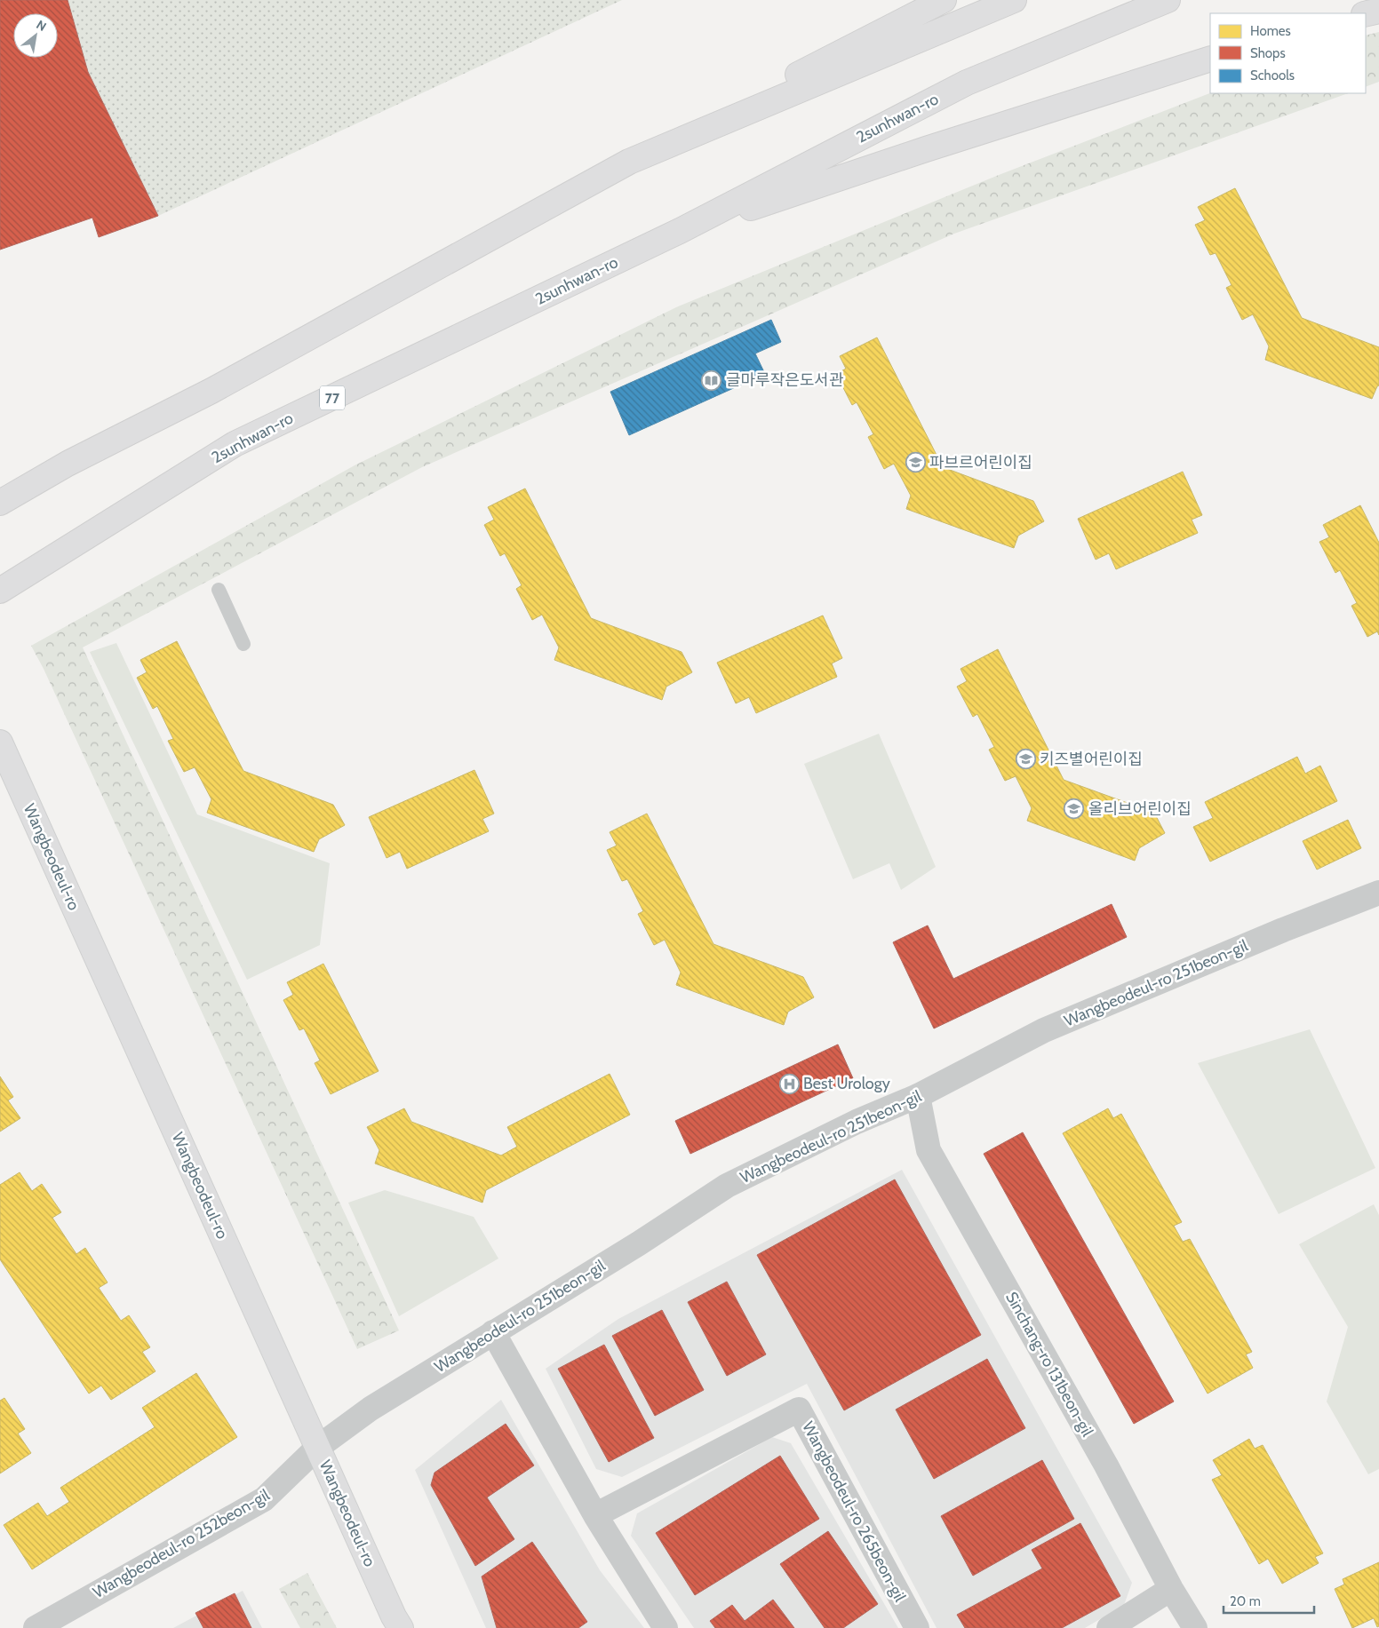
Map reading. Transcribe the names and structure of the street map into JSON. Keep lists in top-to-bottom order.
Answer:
{
  "streets": {
    "main road": ["2sunhwan-ro", "77", "Wangbeodeul-ro"],
    "street": [
      "Wangbeodeul-ro 251beon-gil",
      "Sinchang-ro 131beon-gil",
      "Wangbeodeul-ro 265beon-gil",
      "Wangbeodeul-ro 252beon-gil"
    ]
  },
  "crossings": [
    ["Wangbeodeul-ro", "Wangbeodeul-ro 251beon-gil"],
    ["Wangbeodeul-ro", "Wangbeodeul-ro 252beon-gil"],
    ["Wangbeodeul-ro 251beon-gil", "Sinchang-ro 131beon-gil"],
    ["Wangbeodeul-ro 251beon-gil", "Wangbeodeul-ro 252beon-gil"]
  ],
  "places": {
    "library": ["글마루작은도서관"],
    "school or university": ["파브르어린이집", "키즈별어린이집", "올리브어린이집"],
    "hospital": ["Best Urology"]
  },
  "legend": ["Homes", "Shops", "Schools"],
  "scale_bar": "20 m",
  "north": "top right"
}
